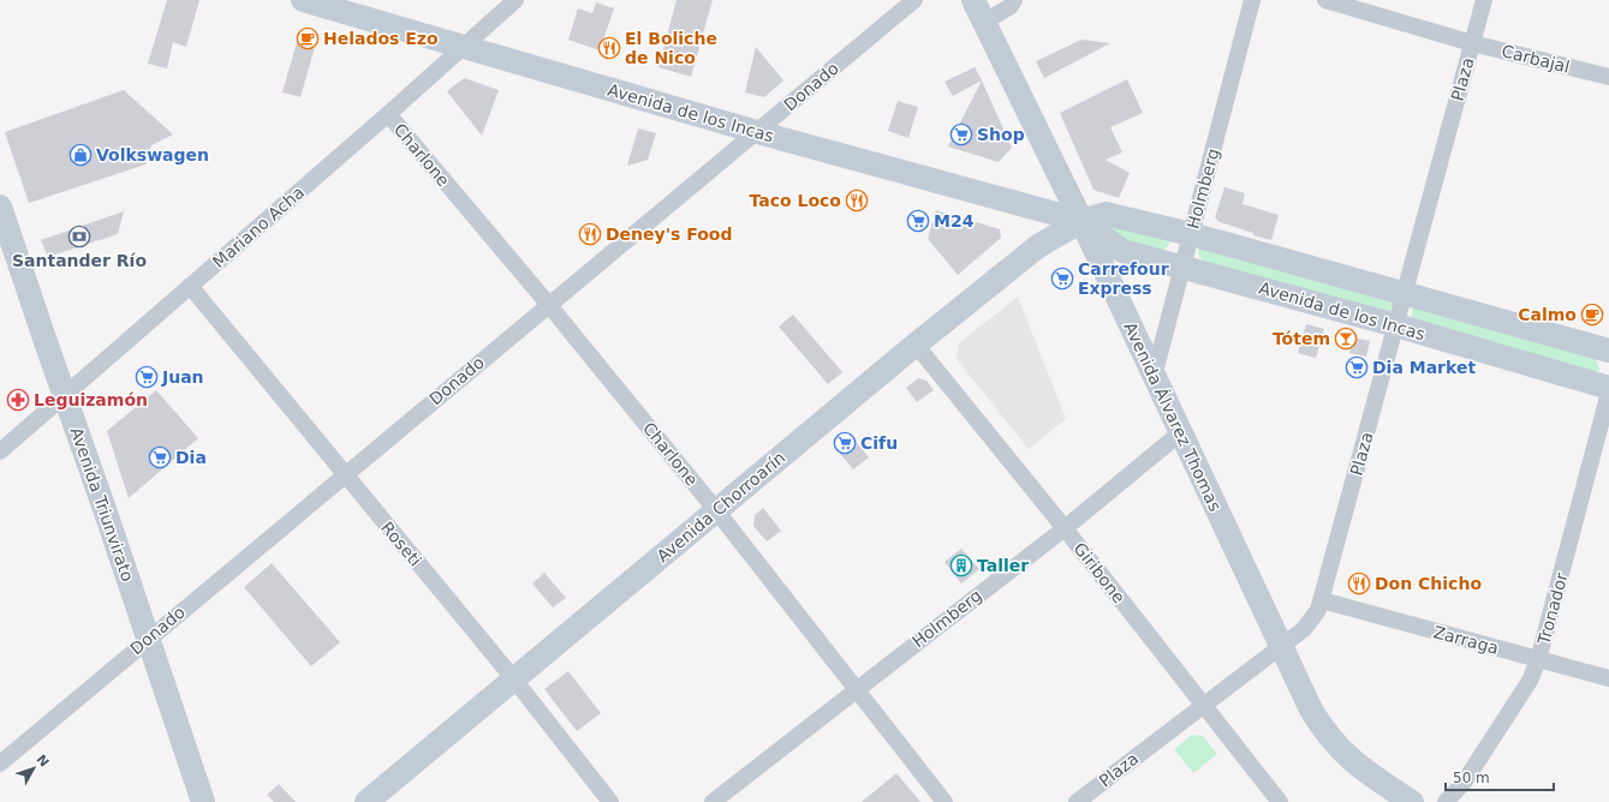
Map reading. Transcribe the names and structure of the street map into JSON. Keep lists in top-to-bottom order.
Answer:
{
  "streets": {
    "main road": [
      "Avenida de los Incas",
      "Avenida Álvarez Thomas",
      "Avenida Triunvirato",
      "Avenida Chorroarín"
    ],
    "street": [
      "Carbajal",
      "Plaza",
      "Donado",
      "Charlone",
      "Holmberg",
      "Mariano Acha",
      "Roseti",
      "Giribone",
      "Tronador",
      "Zarraga"
    ]
  },
  "crossings": [
    ["Carbajal", "Plaza"],
    ["Plaza", "Avenida de los Incas"],
    ["Plaza", "Avenida Álvarez Thomas"],
    ["Plaza", "Giribone"],
    ["Plaza", "Zarraga"],
    ["Donado", "Avenida de los Incas"],
    ["Donado", "Charlone"],
    ["Donado", "Avenida Triunvirato"],
    ["Donado", "Roseti"],
    ["Avenida de los Incas", "Holmberg"],
    ["Avenida de los Incas", "Mariano Acha"],
    ["Avenida de los Incas", "Avenida Álvarez Thomas"],
    ["Avenida de los Incas", "Avenida Chorroarín"],
    ["Charlone", "Holmberg"],
    ["Charlone", "Mariano Acha"],
    ["Charlone", "Avenida Chorroarín"],
    ["Holmberg", "Avenida Álvarez Thomas"],
    ["Holmberg", "Giribone"],
    ["Mariano Acha", "Avenida Triunvirato"],
    ["Mariano Acha", "Roseti"],
    ["Avenida Álvarez Thomas", "Avenida Chorroarín"],
    ["Avenida Chorroarín", "Roseti"],
    ["Avenida Chorroarín", "Giribone"],
    ["Tronador", "Zarraga"]
  ],
  "places": {
    "cafe": ["Helados Ezo", "Calmo"],
    "restaurant": [
      "El Boliche de Nico",
      "Taco Loco",
      "Deney's Food",
      "Don Chicho"
    ],
    "supermarket": [
      "Shop",
      "M24",
      "Carrefour Express",
      "Dia Market",
      "Juan",
      "Cifu",
      "Dia"
    ],
    "shop": ["Volkswagen"],
    "bank": ["Santander Río"],
    "bar": ["Tótem"],
    "pharmacy": ["Leguizamón"],
    "building": ["Taller"]
  },
  "scale_bar": "50 m",
  "north": "top right"
}
